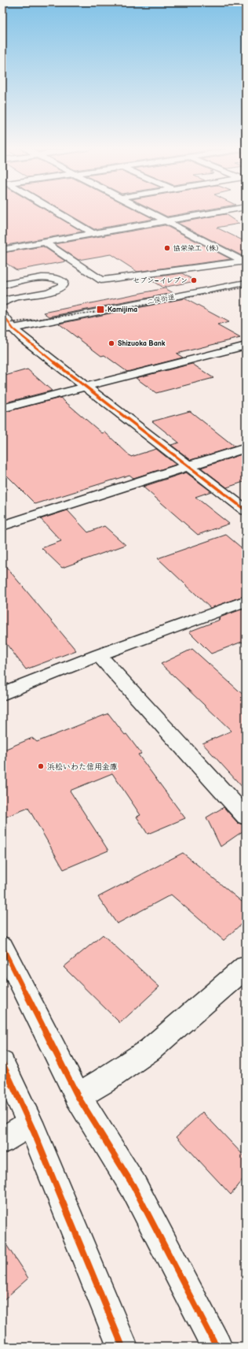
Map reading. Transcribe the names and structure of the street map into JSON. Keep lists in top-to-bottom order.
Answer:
{
  "streets": {
    "street": ["二俣街道"]
  },
  "places": {
    "other": [
      "協栄染工（株）",
      "セブン−イレブン",
      "Shizuoka Bank",
      "浜松いわた信用金庫"
    ],
    "transit": ["Kamijima"]
  }
}
